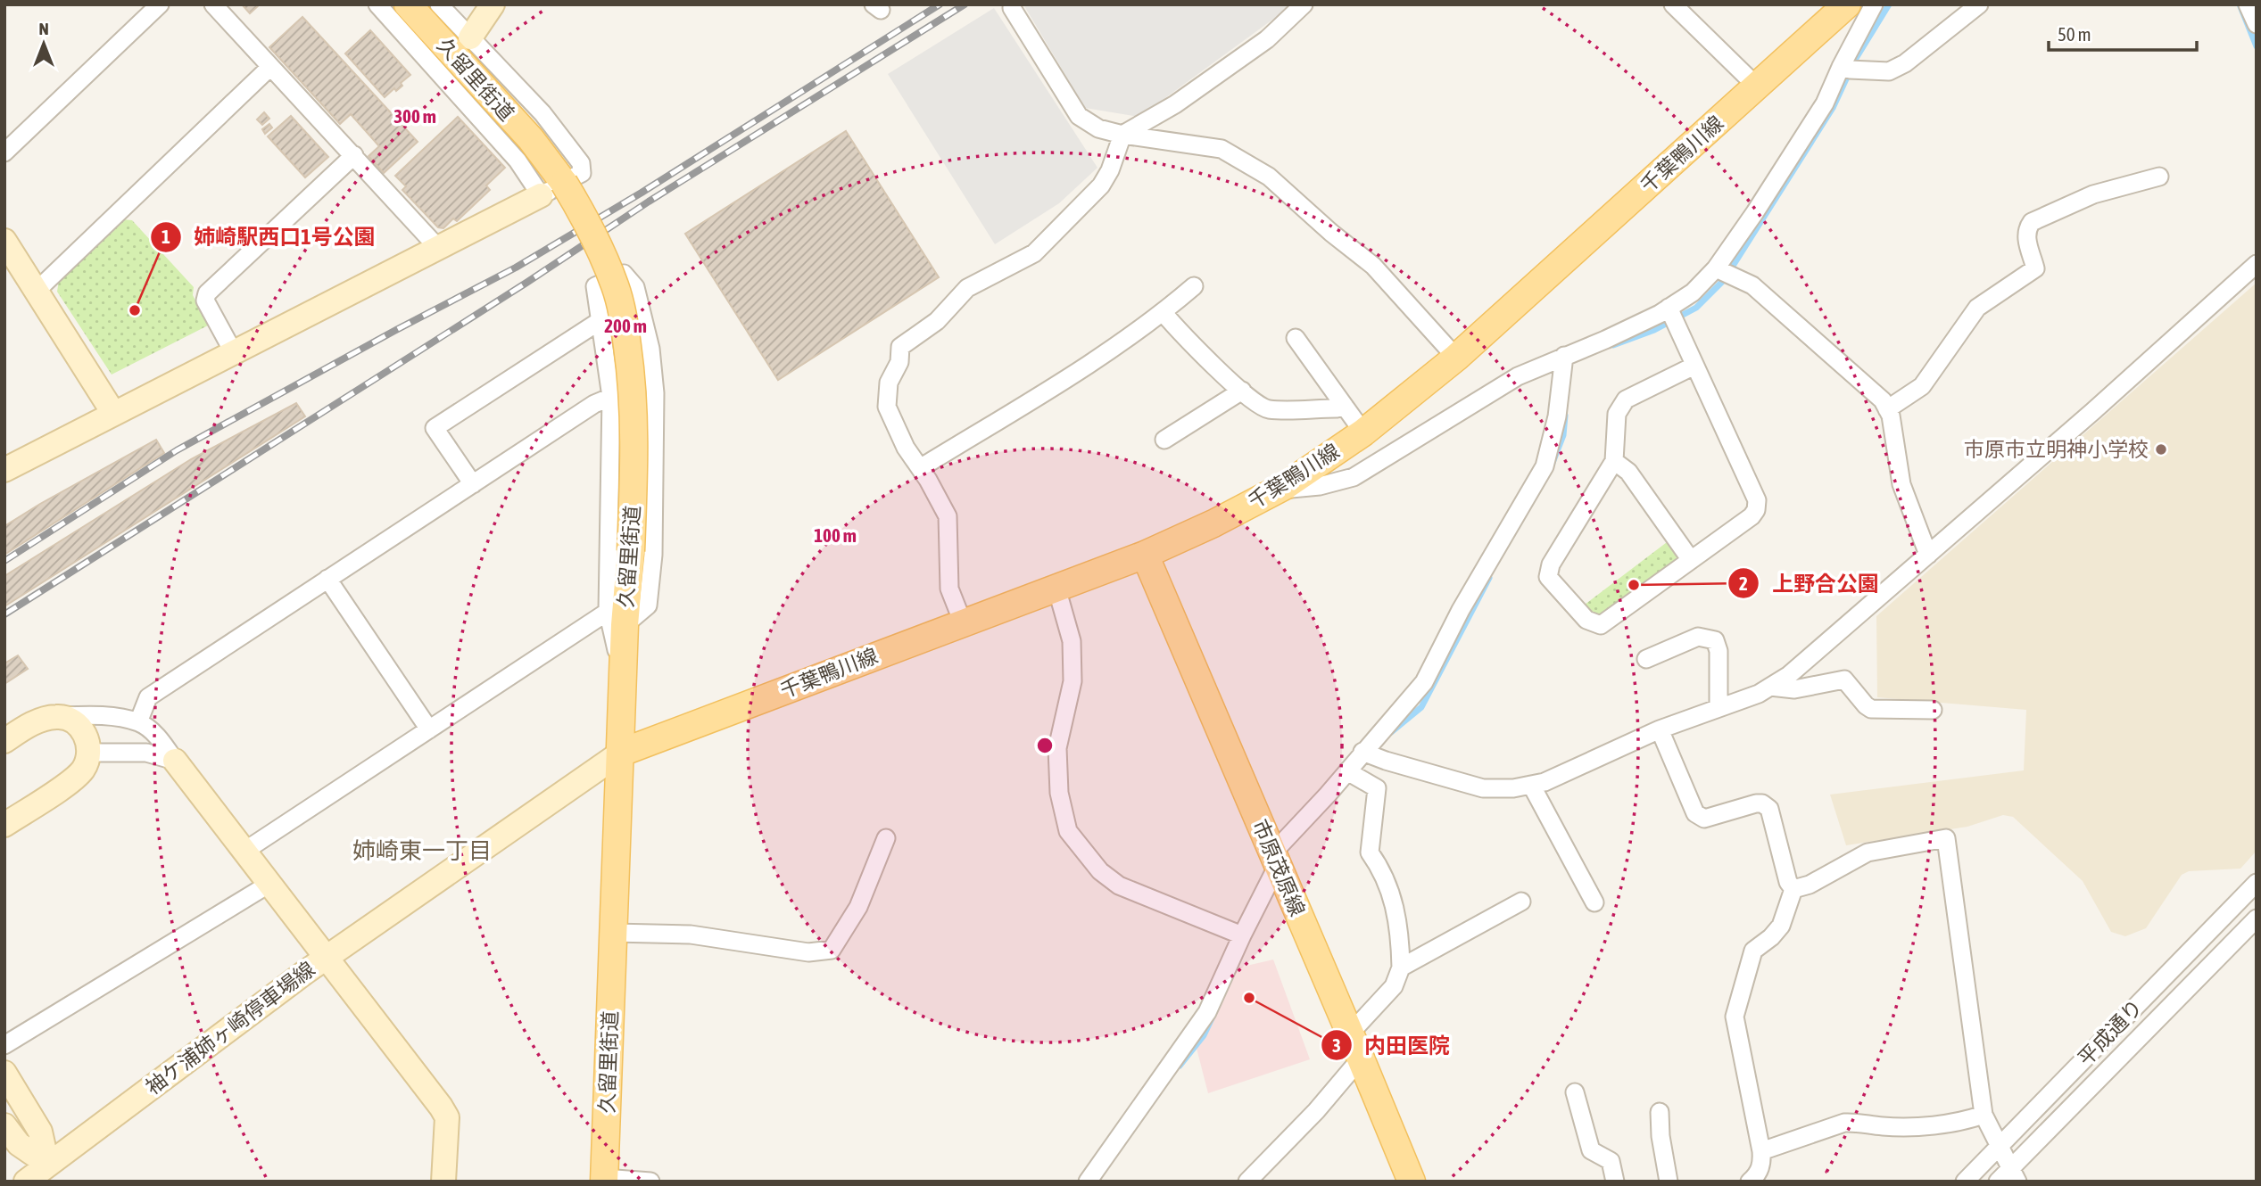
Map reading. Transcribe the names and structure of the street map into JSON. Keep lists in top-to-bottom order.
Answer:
{
  "streets": {
    "main road": ["久留里街道", "千葉鴨川線", "市原茂原線"],
    "street": ["袖ケ浦姉ヶ崎停車場線", "平成通り"]
  },
  "crossings": [
    ["久留里街道", "千葉鴨川線"],
    ["千葉鴨川線", "市原茂原線"]
  ],
  "districts": ["姉崎東一丁目"],
  "places": [
    "姉崎駅西口1号公園",
    "市原市立明神小学校",
    "上野合公園",
    "内田医院"
  ],
  "scale_bar": "50 m",
  "north": "top",
  "rings": ["300 m", "200 m", "100 m"]
}
